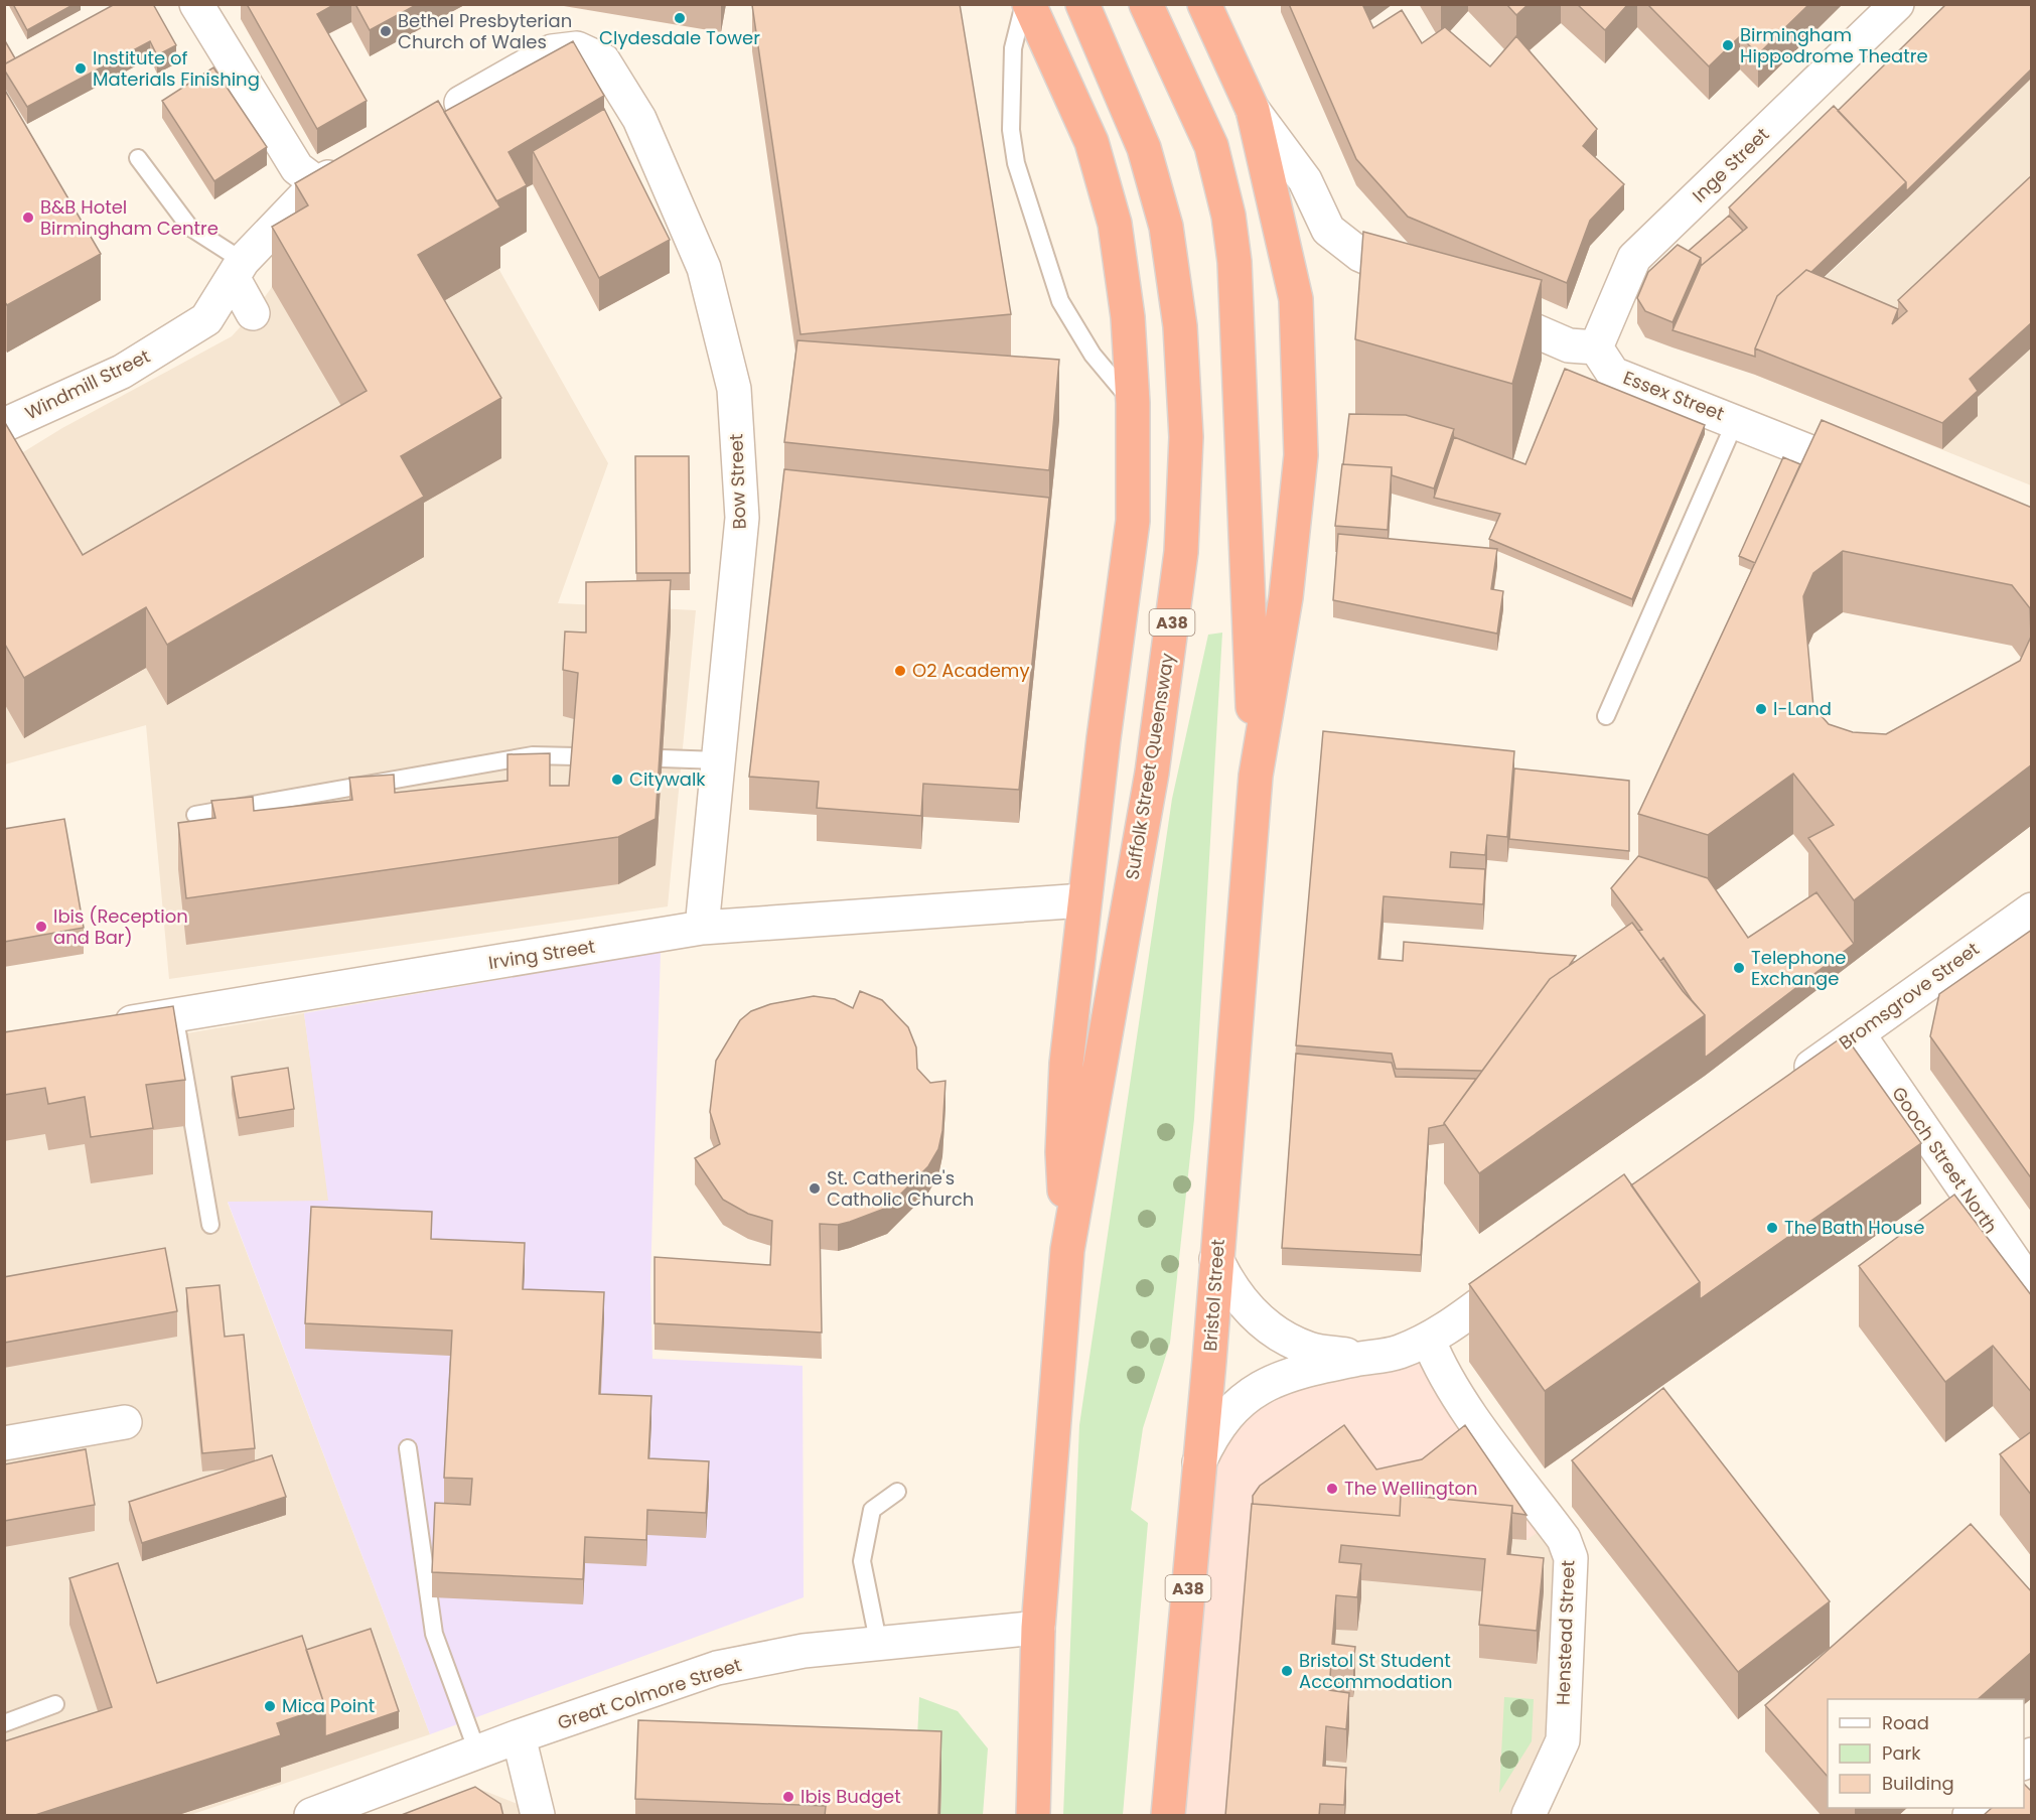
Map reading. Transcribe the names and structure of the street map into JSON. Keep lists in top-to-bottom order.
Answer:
{
  "streets": {
    "highway": ["A38", "Suffolk Street Queensway", "Bristol Street"],
    "street": [
      "Inge Street",
      "Windmill Street",
      "Essex Street",
      "Bow Street",
      "Irving Street",
      "Bromsgrove Street",
      "Gooch Street North",
      "Henstead Street",
      "Great Colmore Street"
    ]
  },
  "crossings": [
    ["Inge Street", "Essex Street"],
    ["Bow Street", "Irving Street"],
    ["A38", "Suffolk Street Queensway"],
    ["A38", "Bristol Street"],
    ["A38", "Great Colmore Street"],
    ["Bromsgrove Street", "Gooch Street North"]
  ],
  "places": [
    "Clydesdale Tower",
    "Bethel Presbyterian Church of Wales",
    "Birmingham Hippodrome Theatre",
    "Institute of Materials Finishing",
    "B&B Hotel Birmingham Centre",
    "O2 Academy",
    "I-Land",
    "Citywalk",
    "Ibis (Reception and Bar)",
    "Telephone Exchange",
    "St. Catherine's Catholic Church",
    "The Bath House",
    "The Wellington",
    "Bristol St Student Accommodation",
    "Mica Point",
    "Ibis Budget"
  ],
  "legend": ["Road", "Park", "Building"]
}
